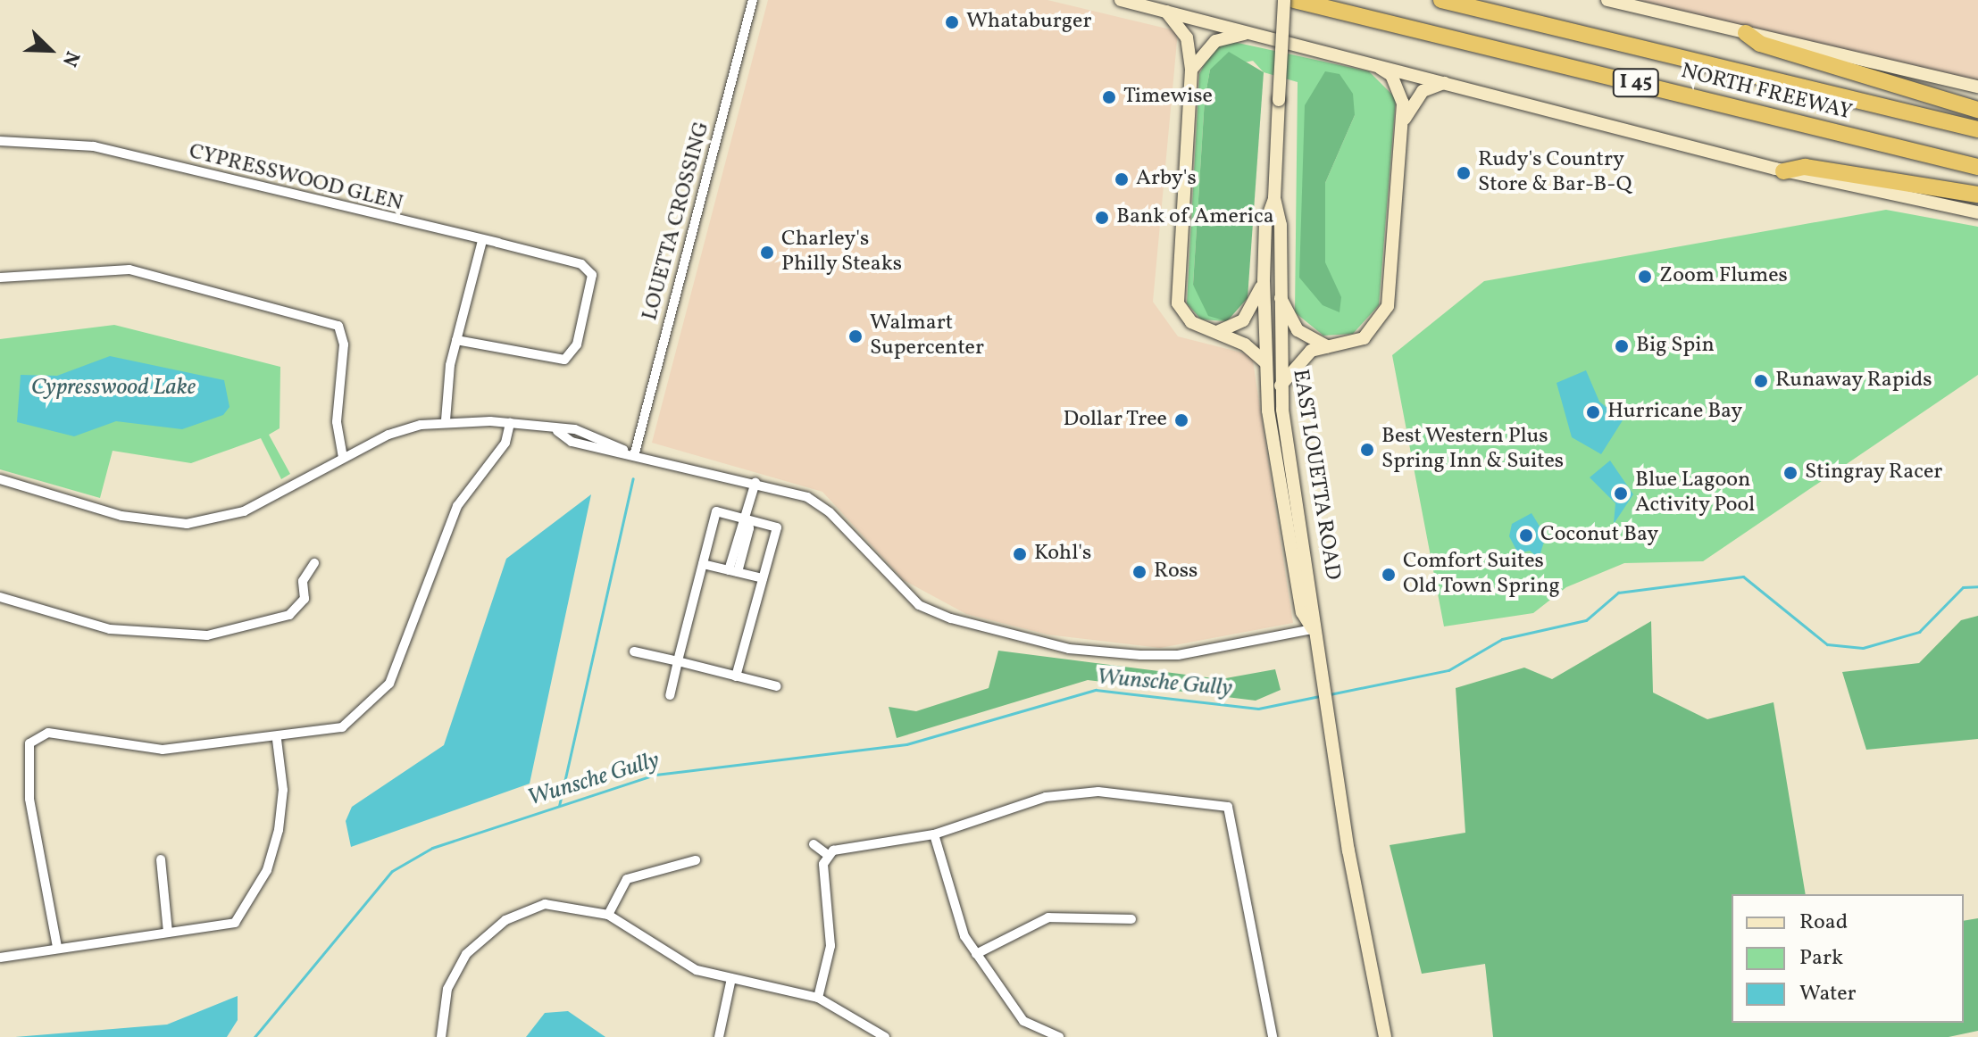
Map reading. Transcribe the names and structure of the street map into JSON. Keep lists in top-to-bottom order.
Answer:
{
  "streets": {
    "highway": ["I 45", "NORTH FREEWAY"],
    "main road": ["EAST LOUETTA ROAD"],
    "street": ["CYPRESSWOOD GLEN", "LOUETTA CROSSING"]
  },
  "water": ["Cypresswood Lake", "Wunsche Gully"],
  "places": [
    "Whataburger",
    "Timewise",
    "Rudy's Country Store & Bar-B-Q",
    "Arby's",
    "Bank of America",
    "Charley's Philly Steaks",
    "Zoom Flumes",
    "Walmart Supercenter",
    "Big Spin",
    "Runaway Rapids",
    "Hurricane Bay",
    "Dollar Tree",
    "Best Western Plus Spring Inn & Suites",
    "Stingray Racer",
    "Blue Lagoon Activity Pool",
    "Coconut Bay",
    "Kohl's",
    "Ross",
    "Comfort Suites Old Town Spring"
  ],
  "legend": ["Road", "Park", "Water"],
  "north": "bottom right"
}
